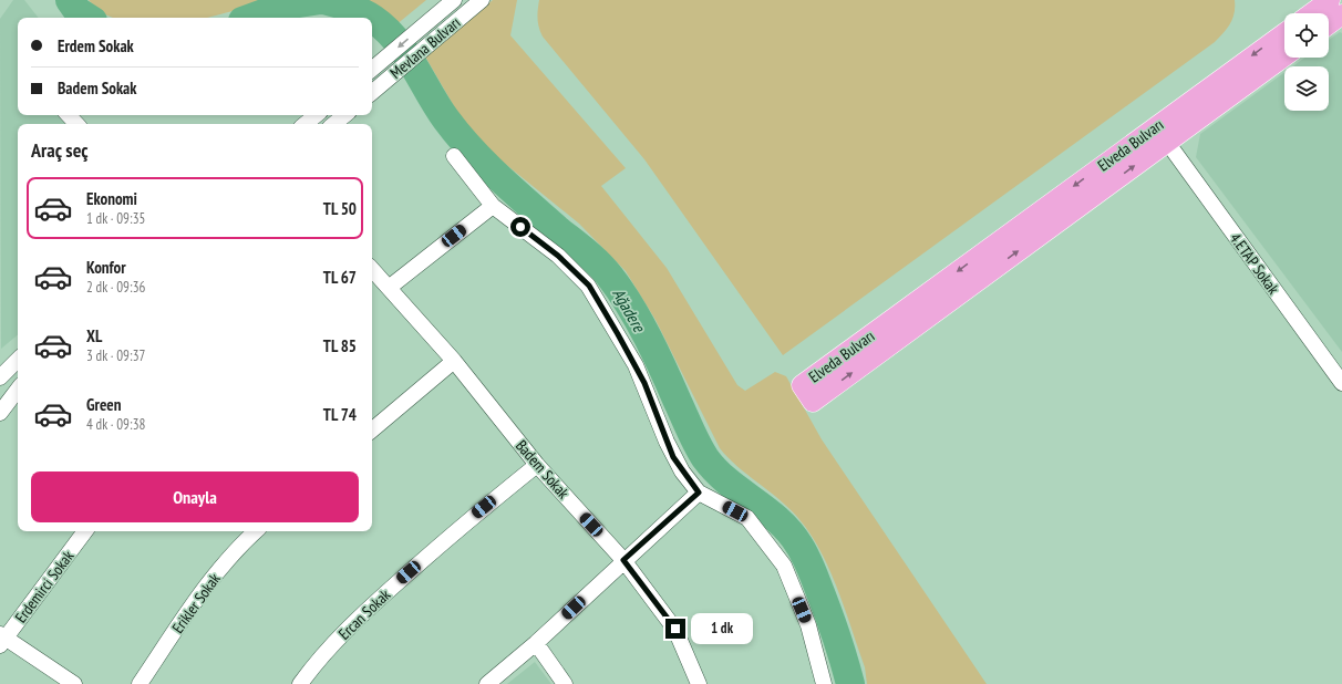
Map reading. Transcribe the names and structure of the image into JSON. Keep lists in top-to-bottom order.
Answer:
{
  "streets": {
    "main road": ["Elveda Bulvarı"],
    "street": [
      "Mevlana Bulvarı",
      "4.ETAP Sokak",
      "Badem Sokak",
      "Erdemirci Sokak",
      "Erikler Sokak",
      "Ercan Sokak"
    ]
  },
  "crossings": [
    ["Elveda Bulvarı", "4.ETAP Sokak"],
    ["Badem Sokak", "Ercan Sokak"]
  ],
  "water": ["Ağadere"],
  "page": {
    "banner": ["Erdem Sokak", "Badem Sokak"],
    "heading": "Araç seç",
    "list": [
      {
        "name": "Ekonomi",
        "note": "1 dk · 09:35",
        "value": "TL 50"
      },
      {
        "name": "Konfor",
        "note": "2 dk · 09:36",
        "value": "TL 67"
      },
      {
        "name": "XL",
        "note": "3 dk · 09:37",
        "value": "TL 85"
      },
      {
        "name": "Green",
        "note": "4 dk · 09:38",
        "value": "TL 74"
      }
    ],
    "buttons": "Onayla",
    "bubble": "1 dk"
  }
}
